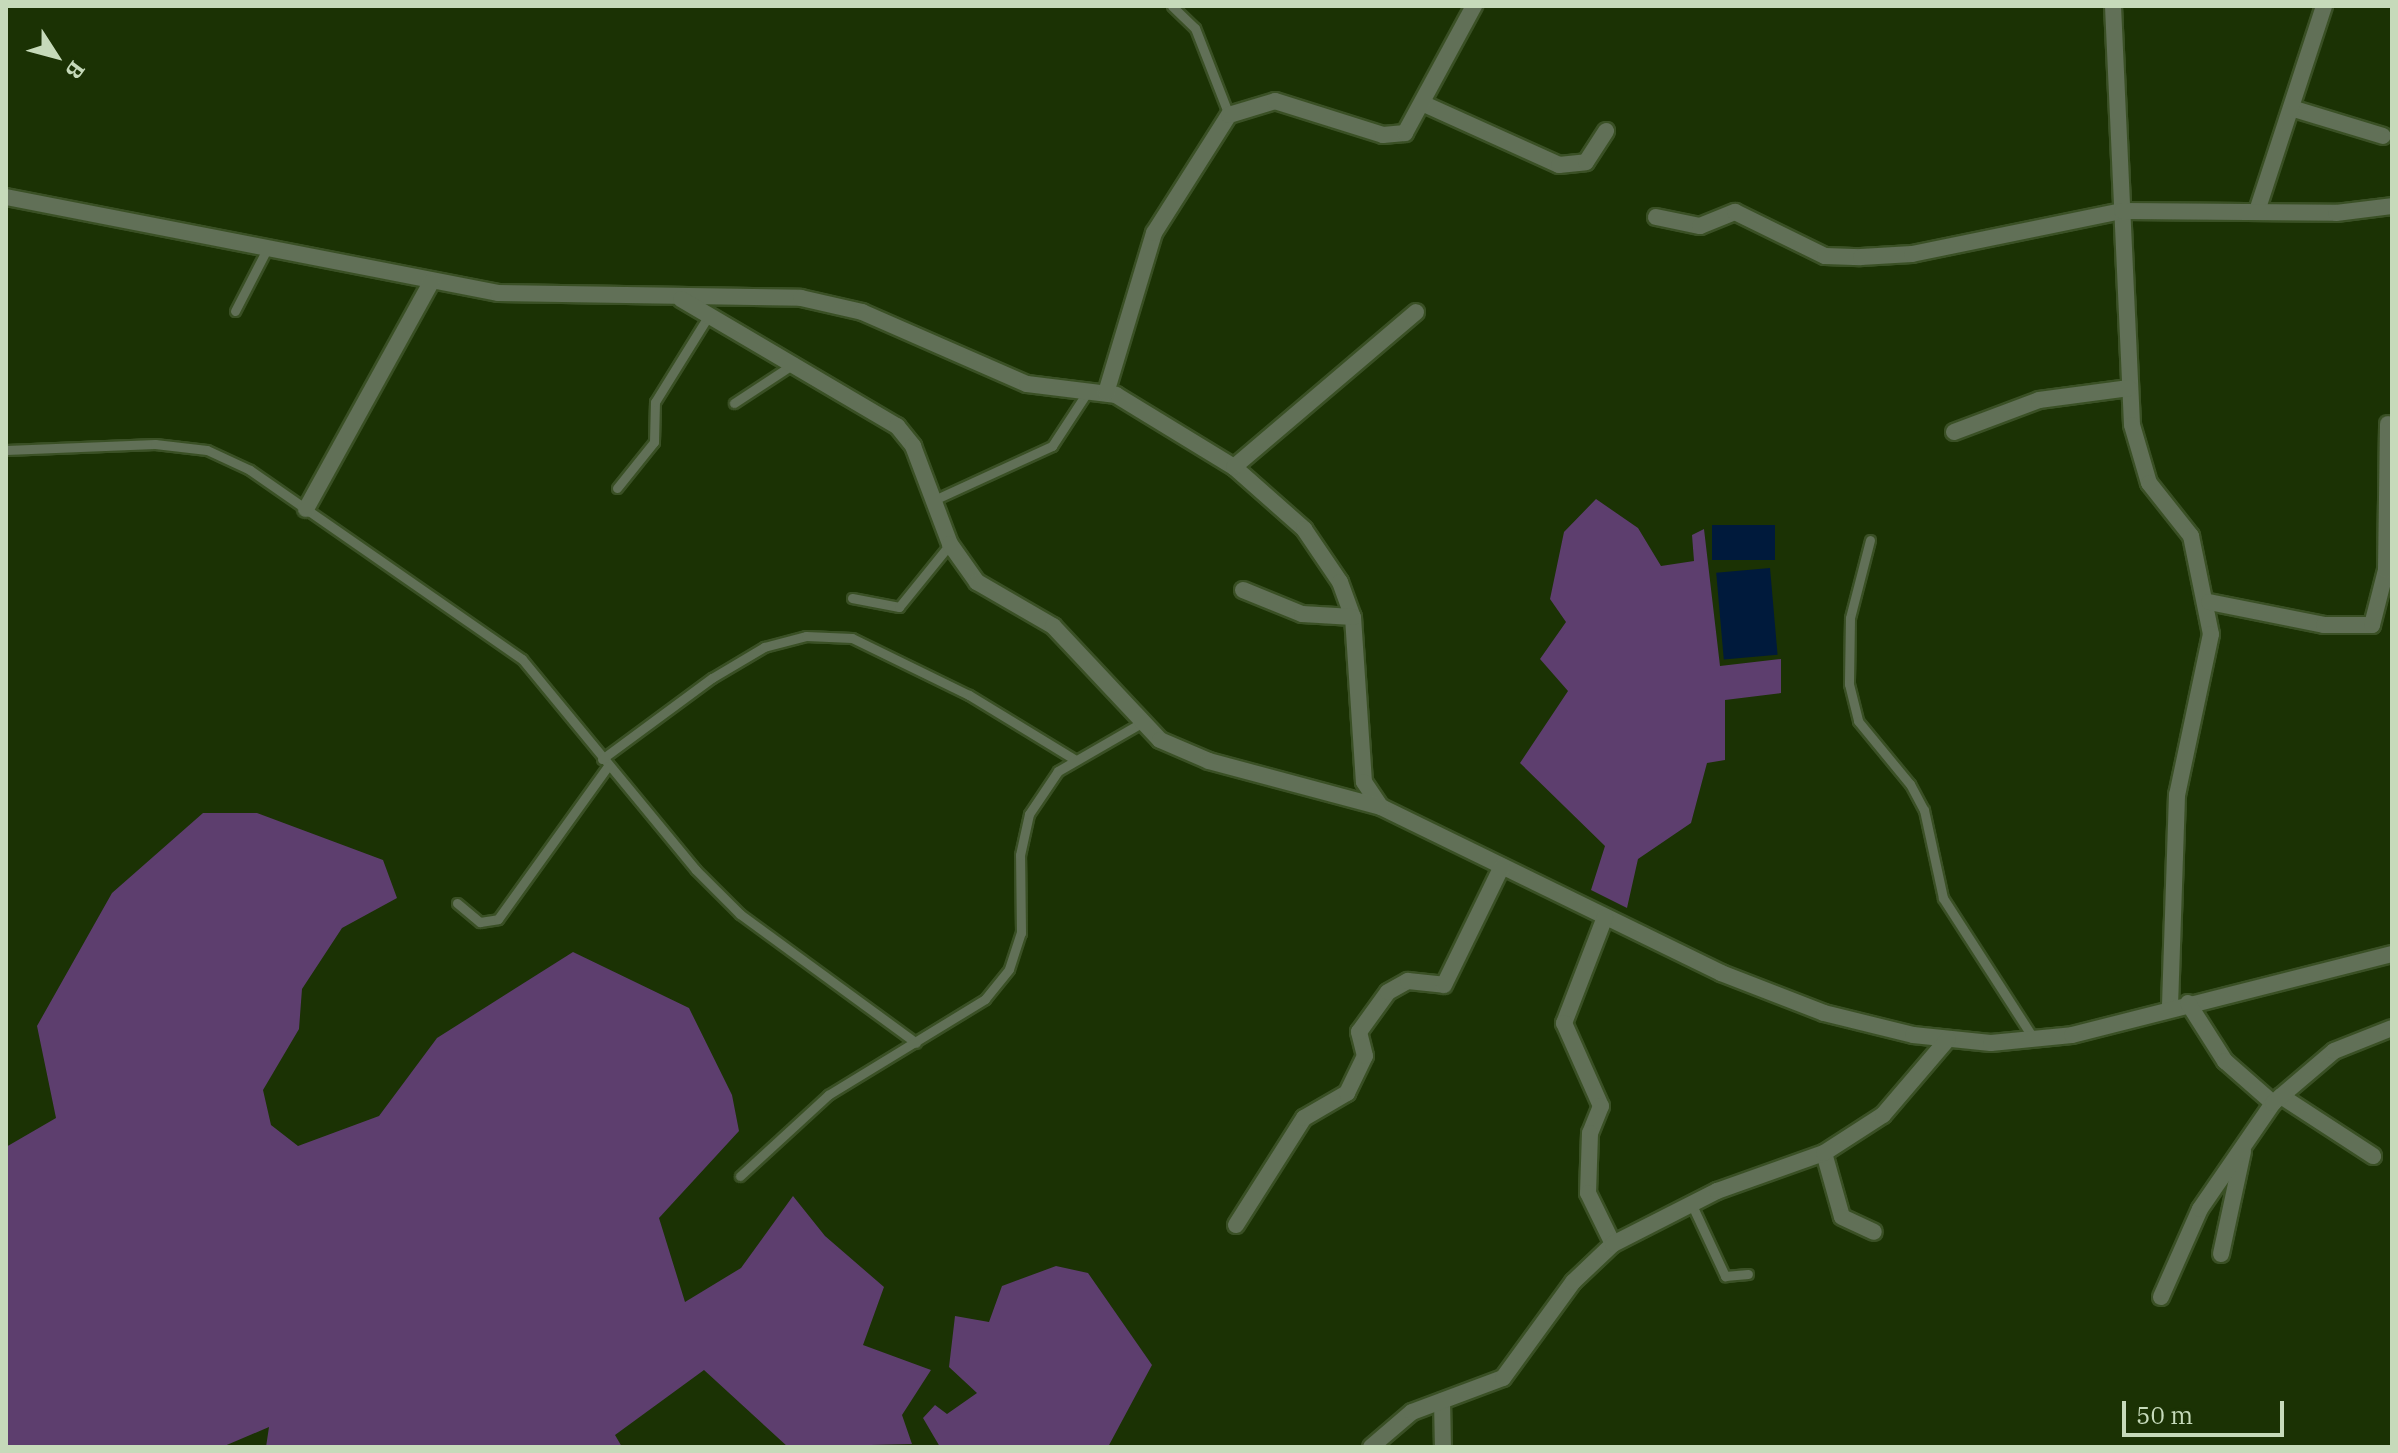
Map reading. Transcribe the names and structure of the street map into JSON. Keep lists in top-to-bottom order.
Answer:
{
  "scale_bar": "50 m",
  "north": "bottom right"
}
